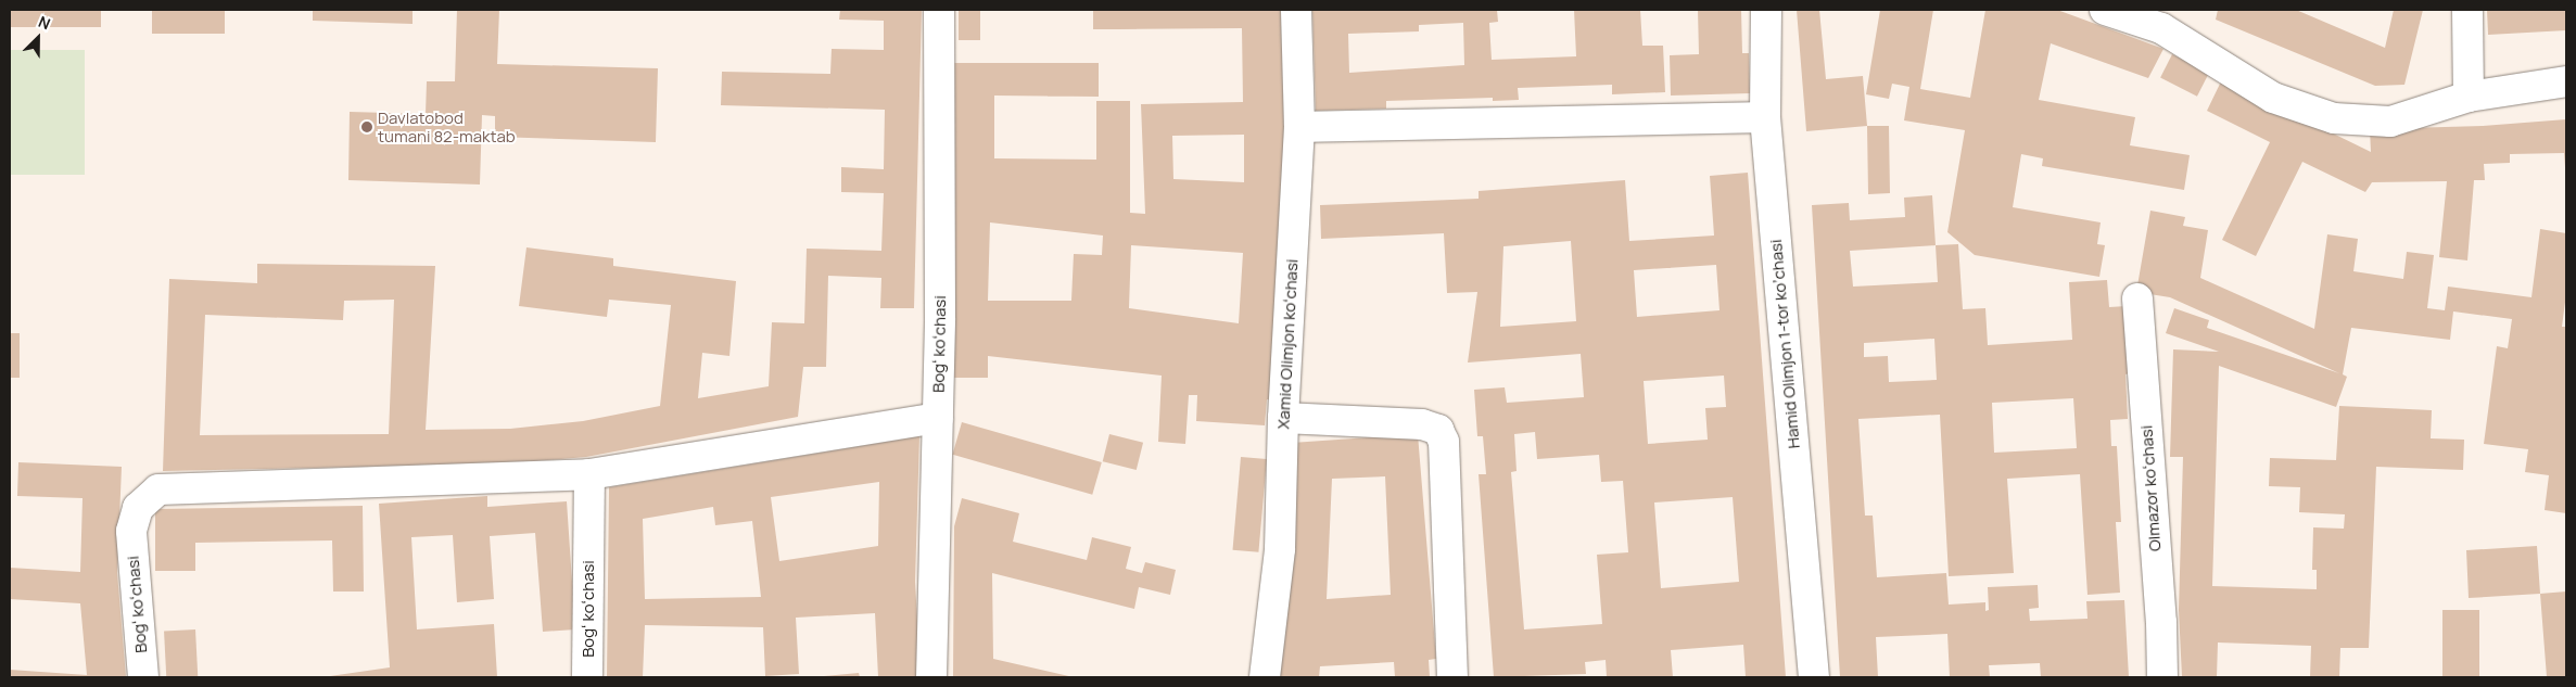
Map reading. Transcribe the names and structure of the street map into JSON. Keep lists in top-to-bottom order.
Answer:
{
  "streets": {
    "street": [
      "Bogʻ koʻchasi",
      "Xamid Olimjon koʻchasi",
      "Hamid Olimjon 1-tor koʼchasi",
      "Olmazor koʻchasi"
    ]
  },
  "places": ["Davlatobod tumani 82-maktab"],
  "north": "top right"
}
